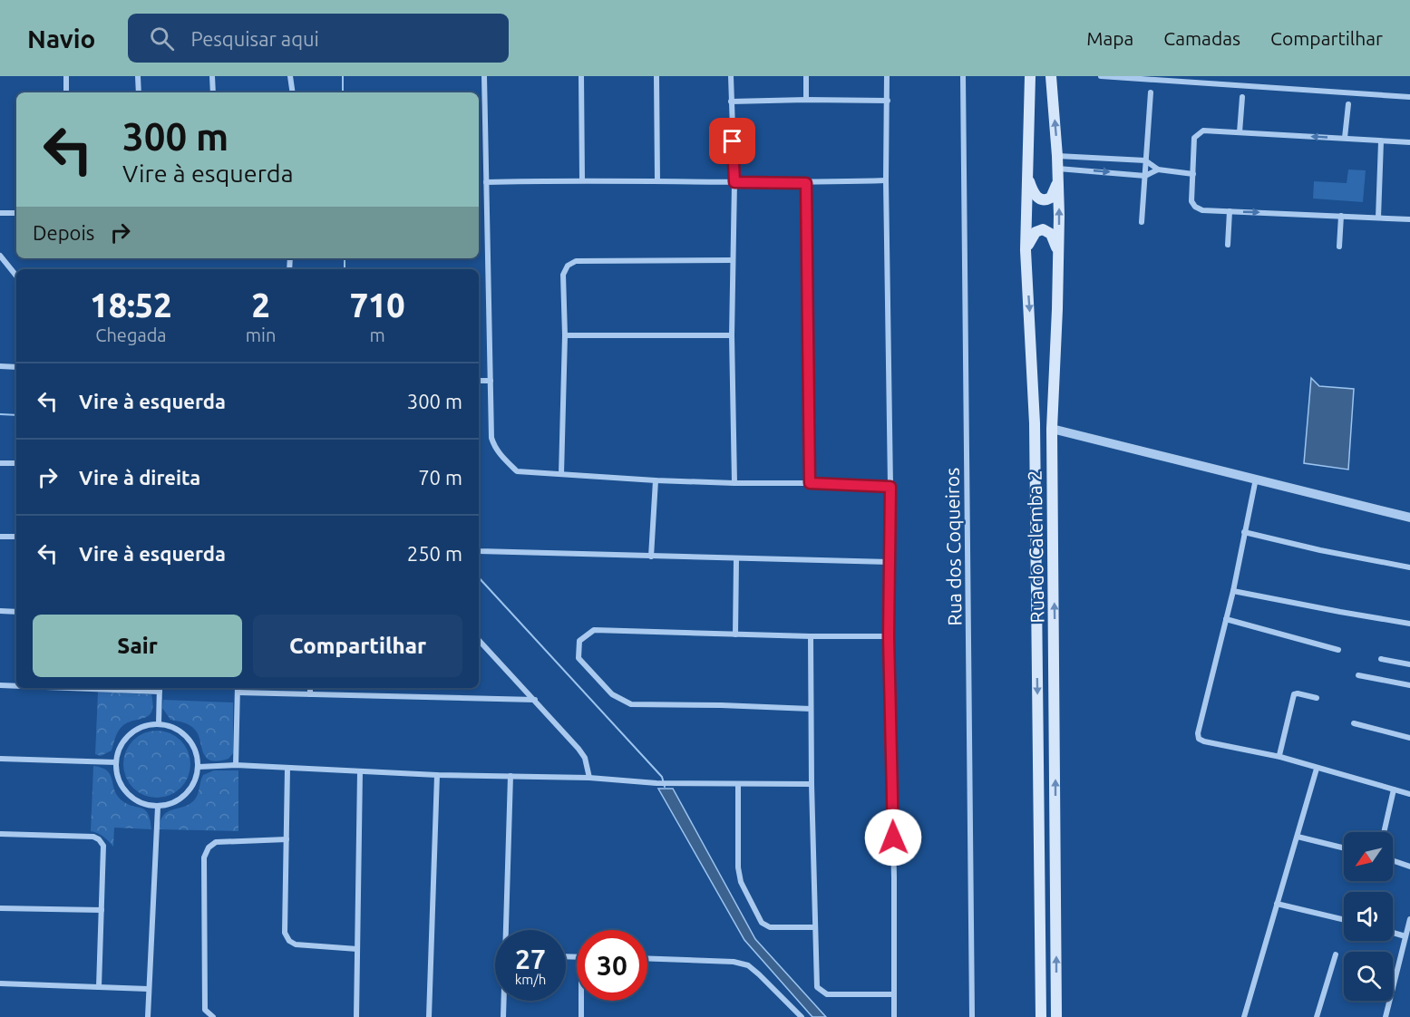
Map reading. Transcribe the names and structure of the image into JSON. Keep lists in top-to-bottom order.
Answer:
{
  "streets": {
    "main road": ["Rua do Calemba 2"],
    "street": ["Rua dos Coqueiros"]
  },
  "north": "bottom left",
  "page": {
    "header": "Navio",
    "search": "Pesquisar aqui",
    "nav": ["Mapa", "Camadas", "Compartilhar"],
    "turn": ["300 m", "Vire à esquerda"],
    "then": "Depois",
    "eta": [
      "18:52",
      "Chegada",
      "2",
      "min",
      "710",
      "m"
    ],
    "list": [
      {
        "name": "Vire à esquerda",
        "value": "300 m"
      },
      {
        "name": "Vire à direita",
        "value": "70 m"
      },
      {
        "name": "Vire à esquerda",
        "value": "250 m"
      }
    ],
    "buttons": ["Sair", "Compartilhar"],
    "speed": "27 km/h",
    "limit": "30"
  }
}
